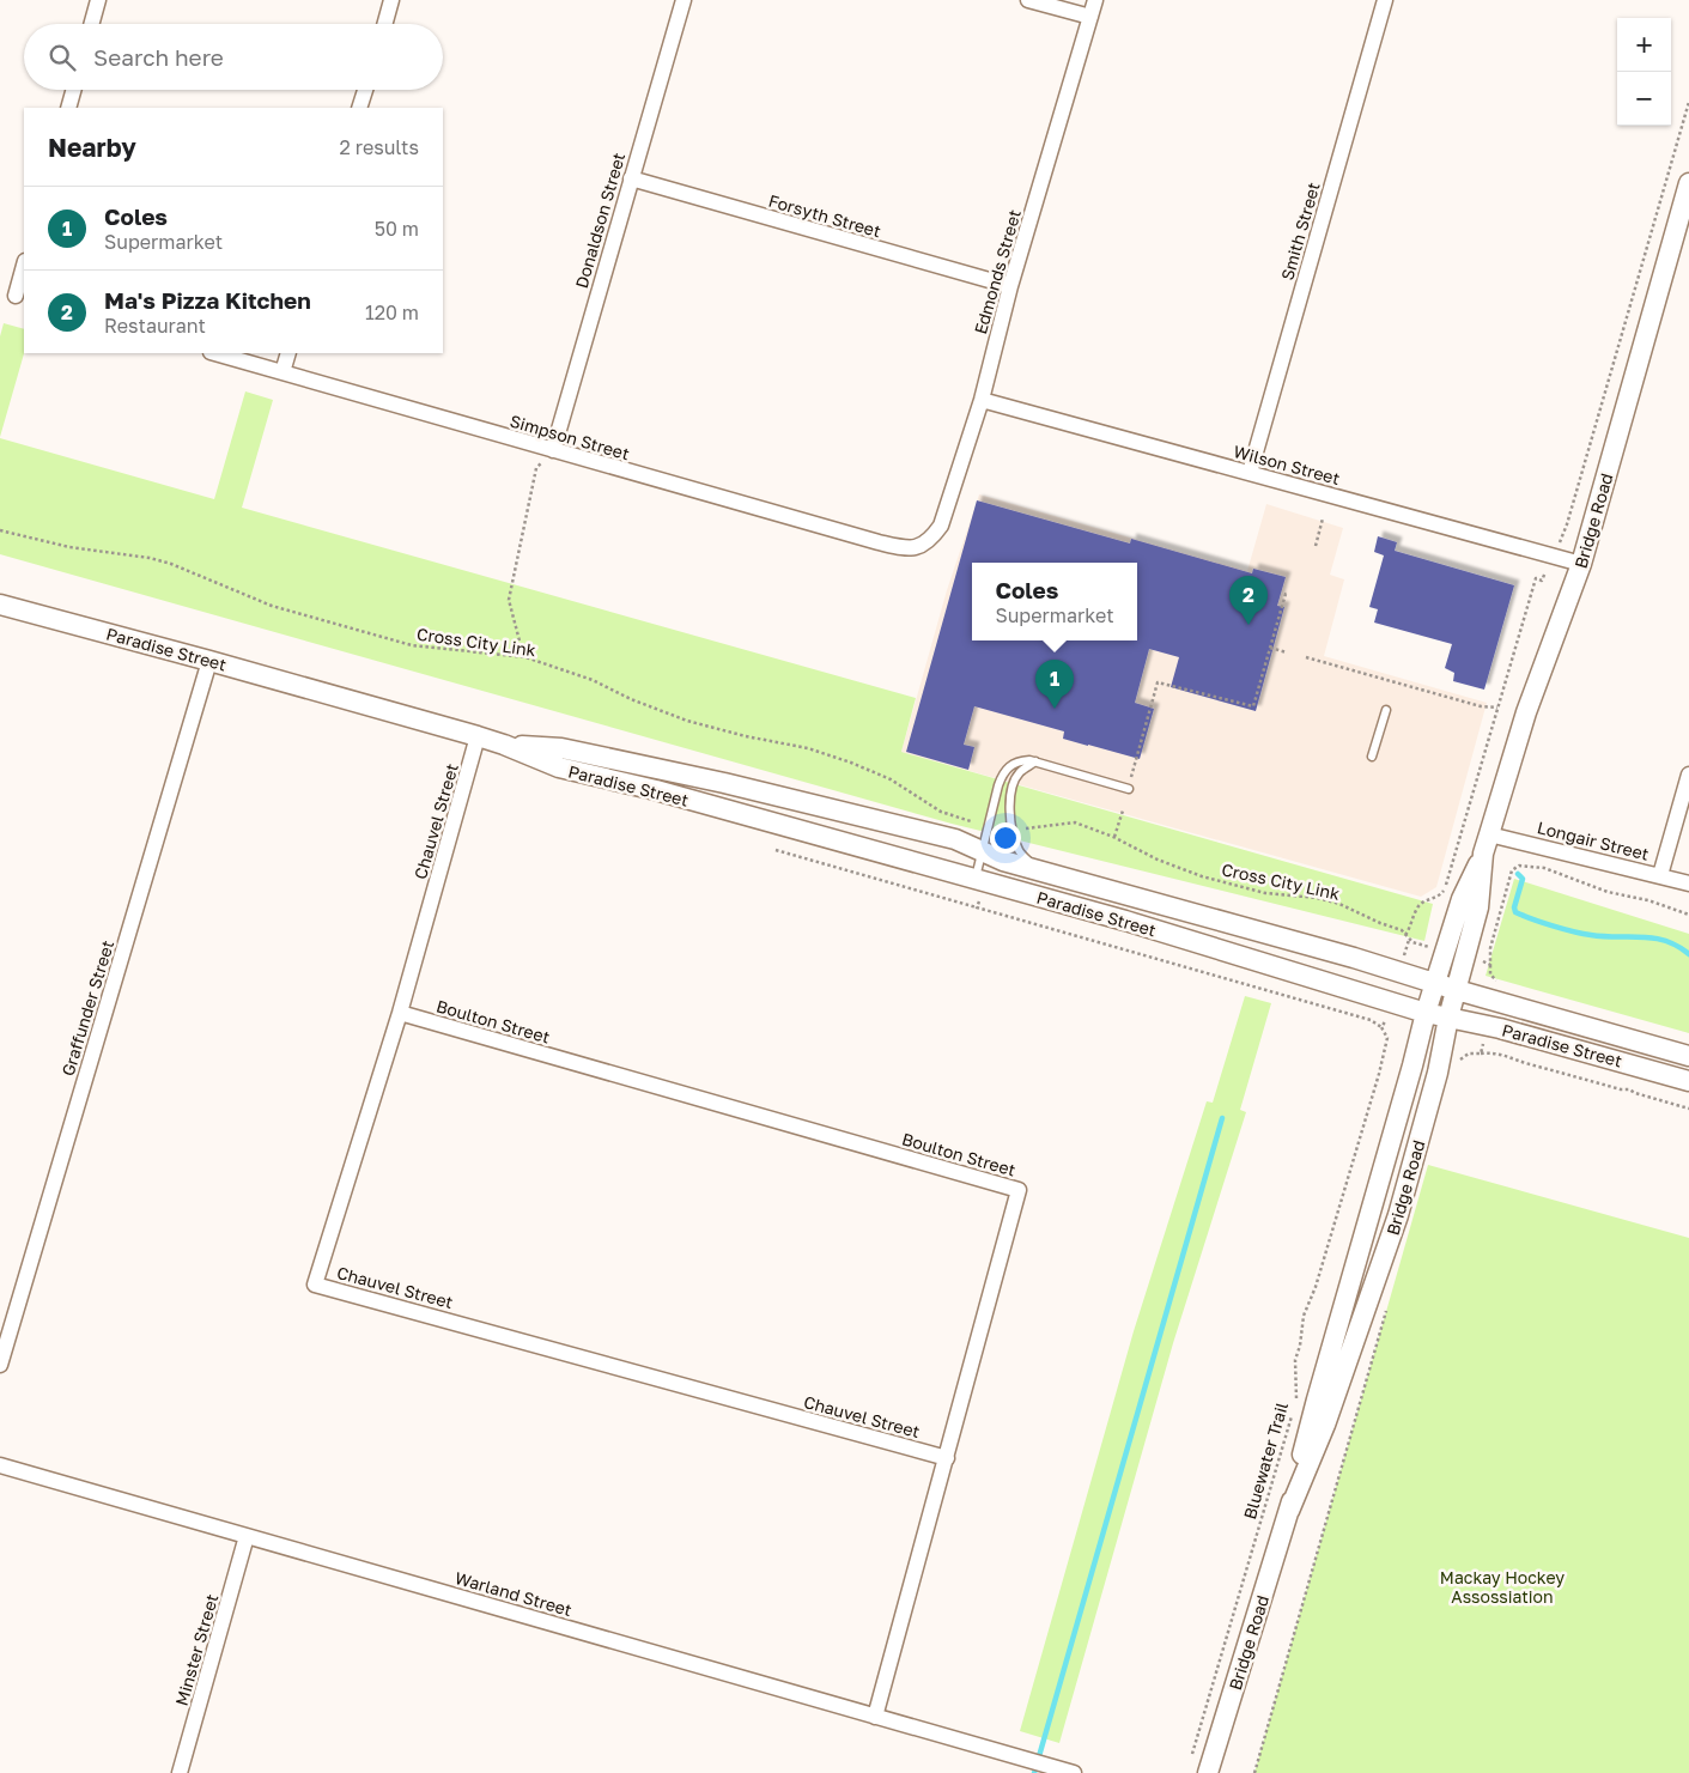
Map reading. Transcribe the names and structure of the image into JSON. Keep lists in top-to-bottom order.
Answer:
{
  "streets": {
    "street": [
      "Forsyth Street",
      "Donaldson Street",
      "Smith Street",
      "Edmonds Street",
      "Simpson Street",
      "Wilson Street",
      "Bridge Road",
      "Paradise Street",
      "Chauvel Street",
      "Longair Street",
      "Graffunder Street",
      "Boulton Street",
      "Warland Street",
      "Minster Street"
    ],
    "path": ["Cross City Link", "Bluewater Trail"]
  },
  "crossings": [
    ["Forsyth Street", "Donaldson Street"],
    ["Forsyth Street", "Edmonds Street"],
    ["Donaldson Street", "Simpson Street"],
    ["Smith Street", "Wilson Street"],
    ["Edmonds Street", "Simpson Street"],
    ["Edmonds Street", "Wilson Street"],
    ["Wilson Street", "Bridge Road"],
    ["Bridge Road", "Paradise Street"],
    ["Bridge Road", "Longair Street"],
    ["Paradise Street", "Chauvel Street"],
    ["Paradise Street", "Graffunder Street"],
    ["Chauvel Street", "Boulton Street"],
    ["Boulton Street", "Warland Street"],
    ["Warland Street", "Minster Street"]
  ],
  "parks": ["Mackay Hockey Assossiation"],
  "page": {
    "map_buttons": ["+", "−"],
    "search": "Search here",
    "heading": ["Nearby", "2 results"],
    "list": [
      {
        "mark": "1",
        "name": "Coles",
        "note": "Supermarket",
        "value": "50 m"
      },
      {
        "mark": "2",
        "name": "Ma's Pizza Kitchen",
        "note": "Restaurant",
        "value": "120 m"
      }
    ],
    "popup": ["Coles", "Supermarket"],
    "pins": ["2", "1"]
  }
}
